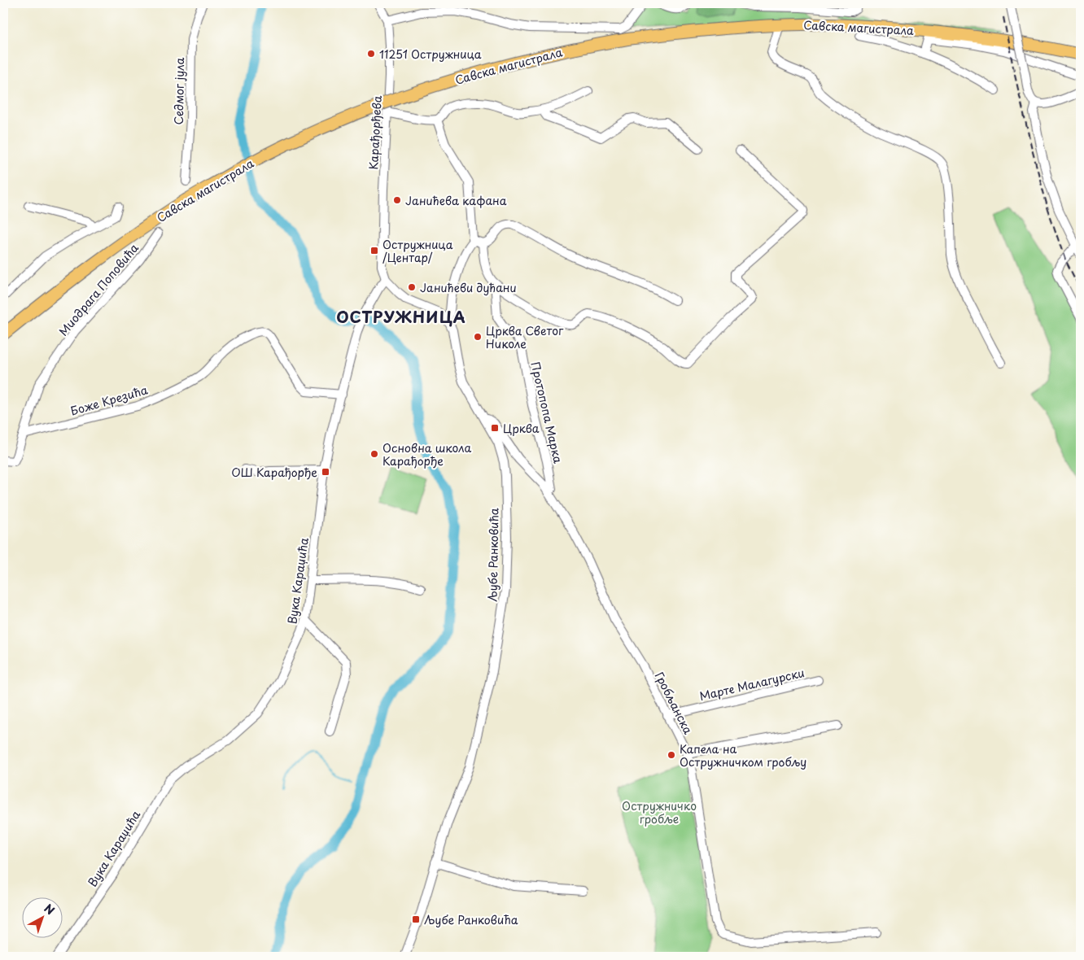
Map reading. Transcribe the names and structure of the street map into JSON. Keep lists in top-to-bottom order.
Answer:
{
  "streets": {
    "main road": ["Савска магистрала"],
    "street": [
      "Седмог јула",
      "Карађорђева",
      "Миодрага Поповића",
      "Боже Крезића",
      "Протопопа Марка",
      "Љубе Ранковића",
      "Вука Караџића",
      "Марте Малагурски",
      "Гробљанска"
    ]
  },
  "crossings": [
    ["Карађорђева", "Вука Караџића"],
    ["Миодрага Поповића", "Боже Крезића"],
    ["Боже Крезића", "Вука Караџића"],
    ["Протопопа Марка", "Гробљанска"],
    ["Љубе Ранковића", "Гробљанска"],
    ["Марте Малагурски", "Гробљанска"]
  ],
  "districts": ["ОСТРУЖНИЦА"],
  "parks": ["Остружничко гробље"],
  "places": {
    "other": [
      "11251 Остружница",
      "Јанићева кафана",
      "Јанићеви дућани",
      "Црква Светог Николе",
      "Основна школа Карађорђе",
      "Капела на Остружничком гробљу"
    ],
    "transit": [
      "Остружница /Центар/",
      "Црква",
      "ОШ Карађорђе",
      "Љубе Ранковића"
    ]
  },
  "north": "top right"
}
